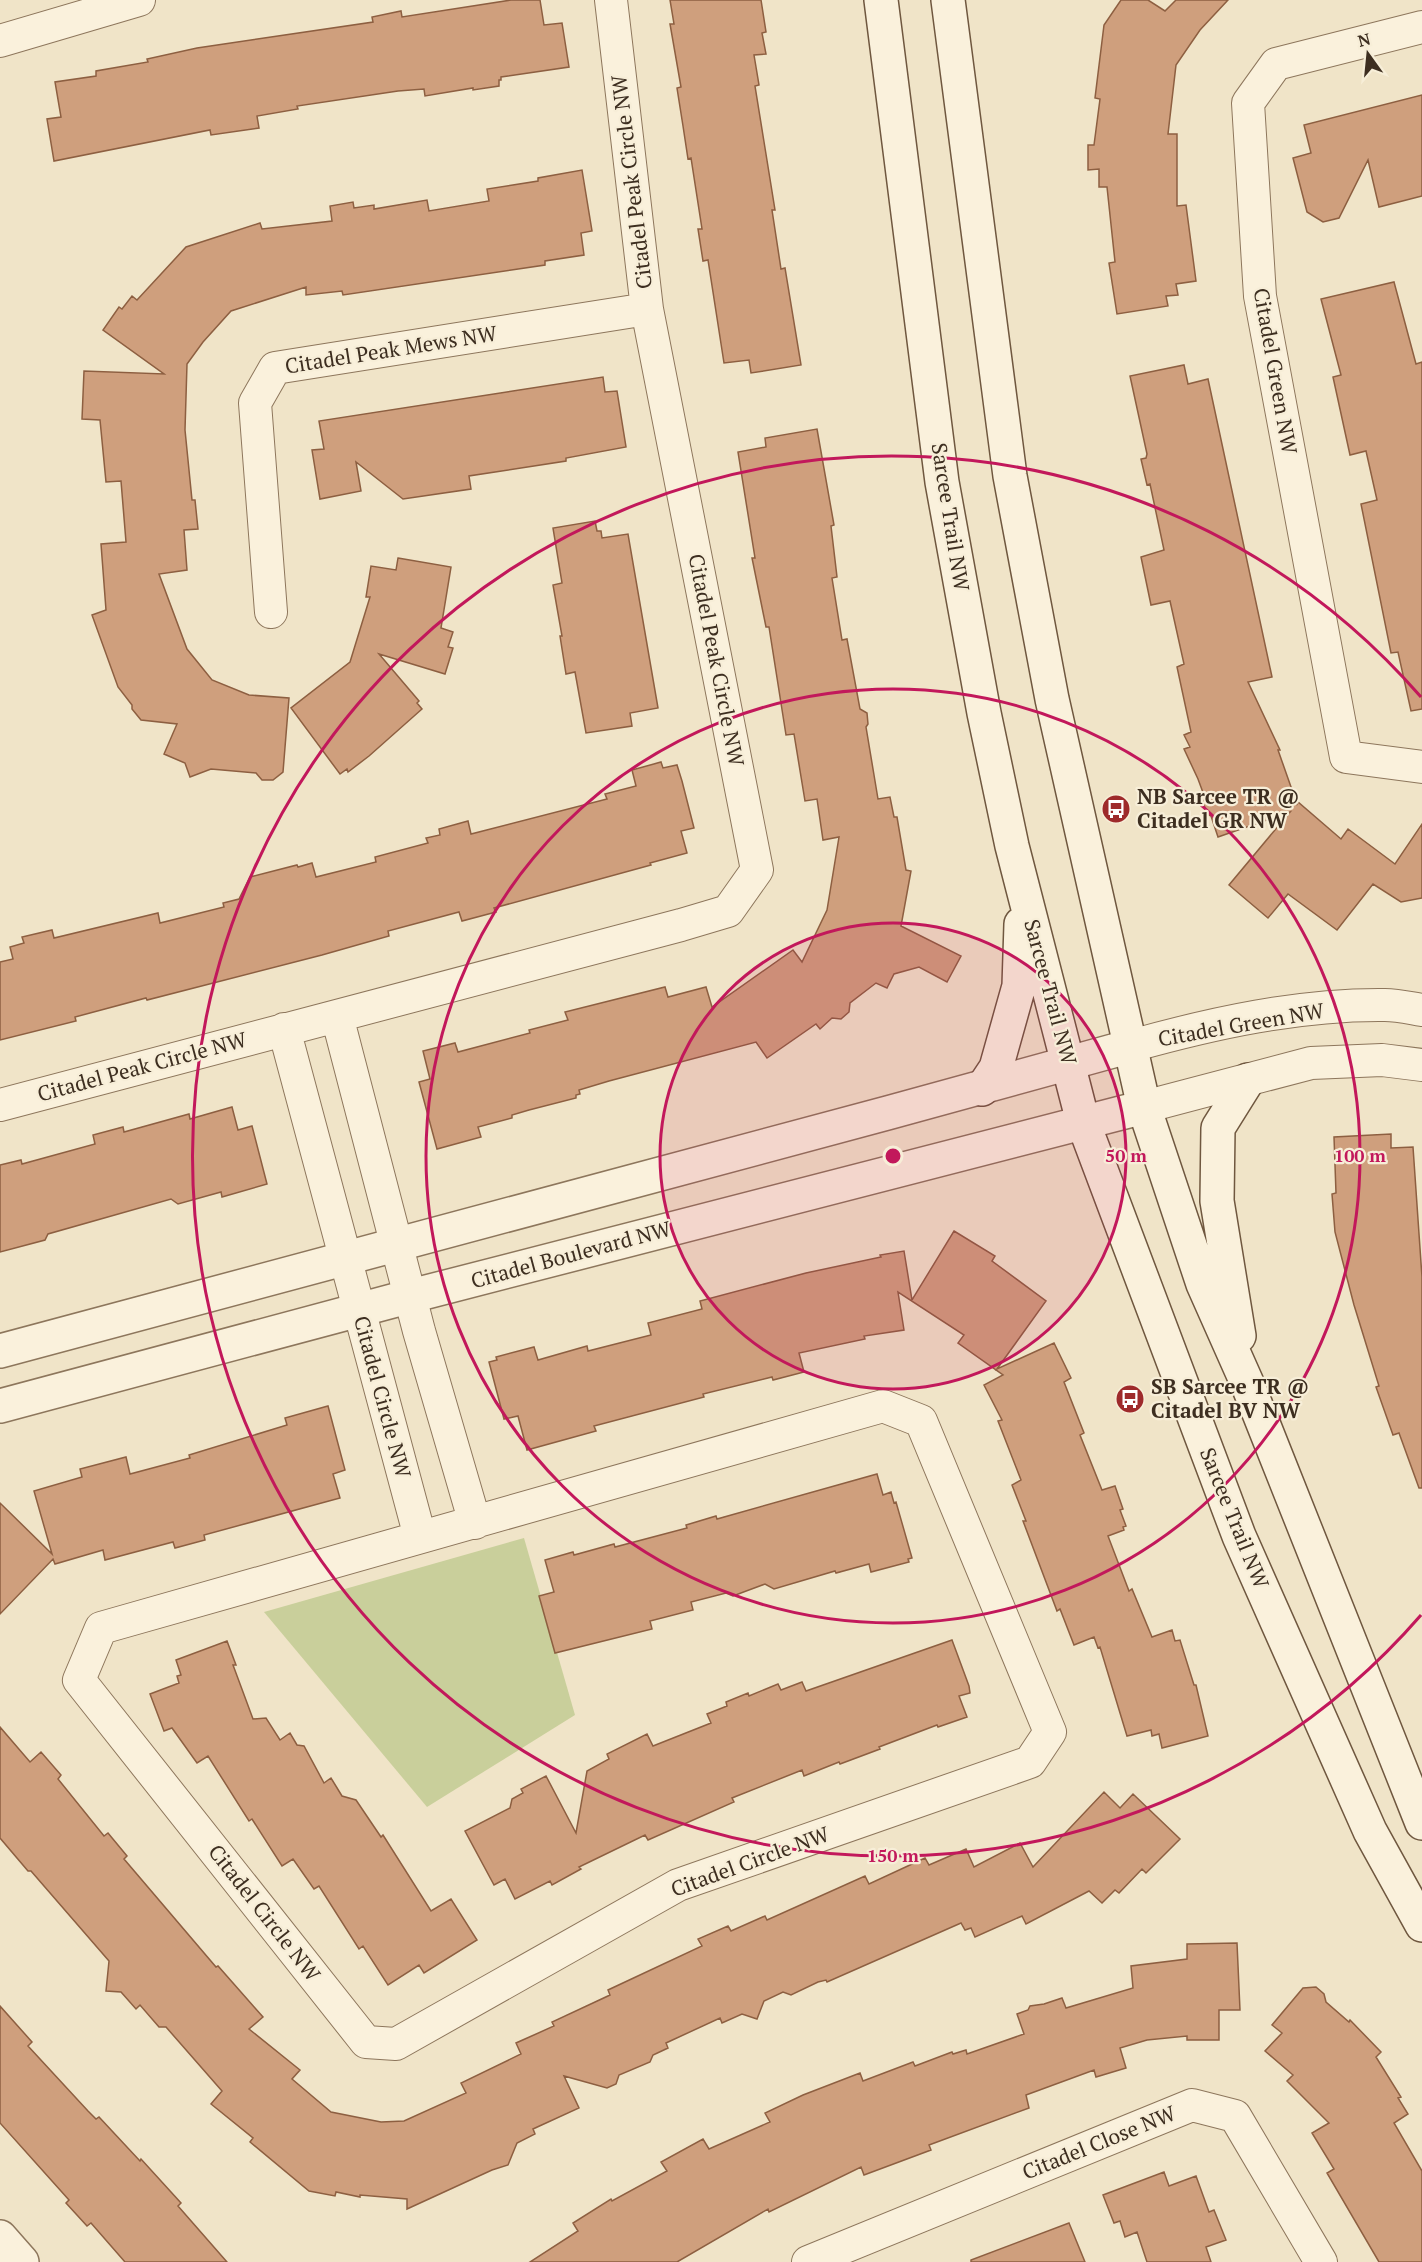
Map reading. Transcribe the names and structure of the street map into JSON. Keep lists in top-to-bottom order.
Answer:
{
  "streets": {
    "main road": ["Sarcee Trail NW", "Citadel Boulevard NW"],
    "street": [
      "Citadel Peak Circle NW",
      "Citadel Peak Mews NW",
      "Citadel Green NW",
      "Citadel Circle NW",
      "Citadel Close NW"
    ]
  },
  "crossings": [
    ["Citadel Peak Circle NW", "Citadel Peak Mews NW"],
    ["Sarcee Trail NW", "Citadel Boulevard NW"],
    ["Citadel Boulevard NW", "Citadel Circle NW"]
  ],
  "places": {
    "bus stop": ["NB Sarcee TR @ Citadel GR NW", "SB Sarcee TR @ Citadel BV NW"]
  },
  "north": "top",
  "rings": ["50 m", "100 m", "150 m"]
}
